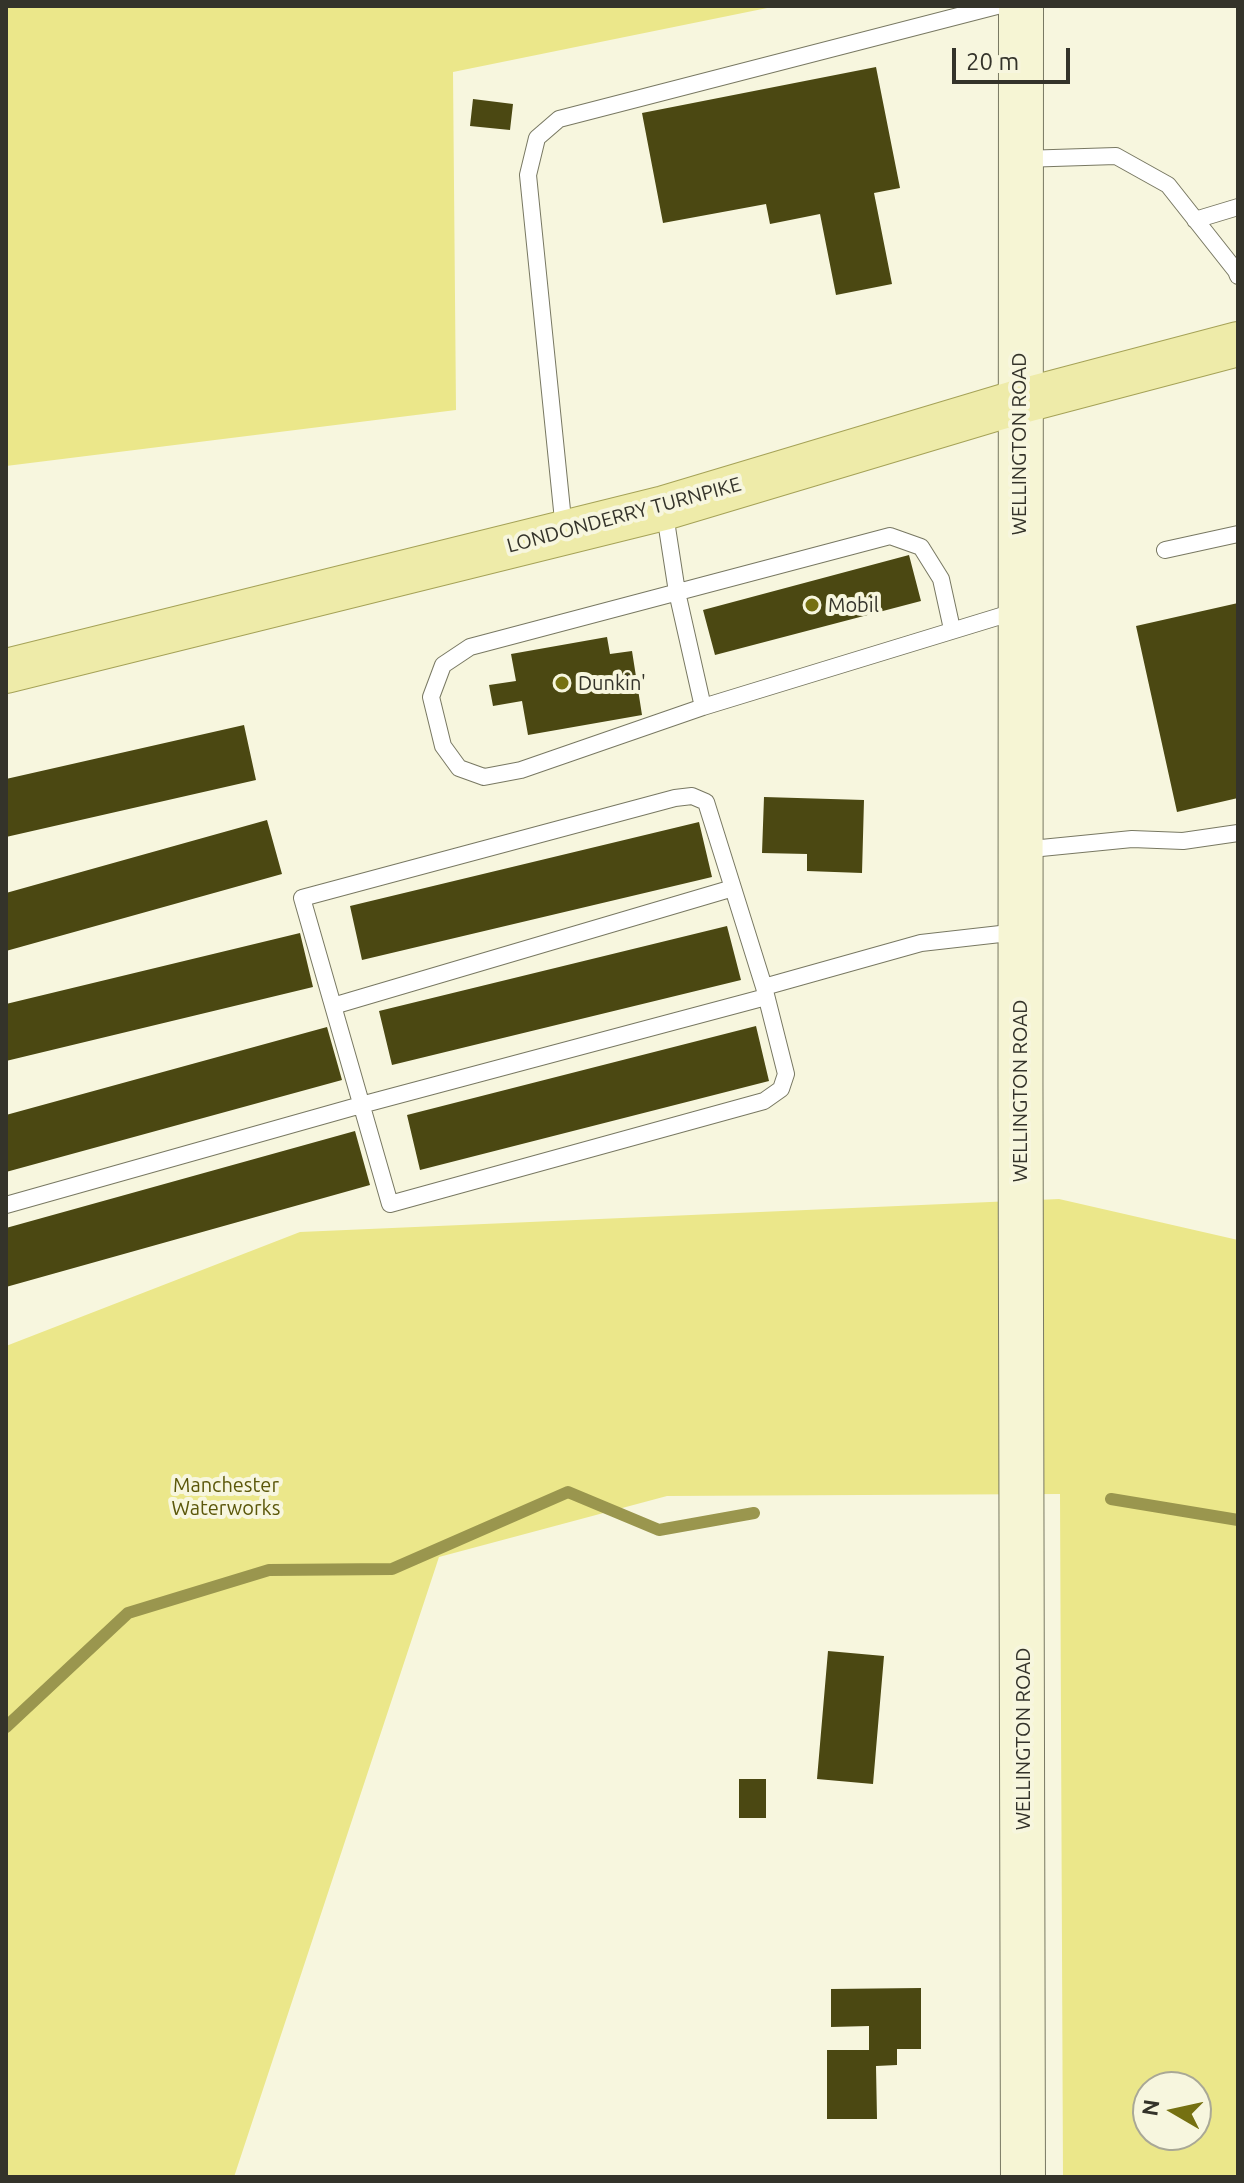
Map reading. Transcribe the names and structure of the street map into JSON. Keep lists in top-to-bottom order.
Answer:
{
  "streets": {
    "main road": ["WELLINGTON ROAD", "LONDONDERRY TURNPIKE"]
  },
  "crossings": [
    ["WELLINGTON ROAD", "LONDONDERRY TURNPIKE"]
  ],
  "parks": ["Manchester Waterworks"],
  "places": ["Mobil", "Dunkin'"],
  "scale_bar": "20 m",
  "north": "left"
}
